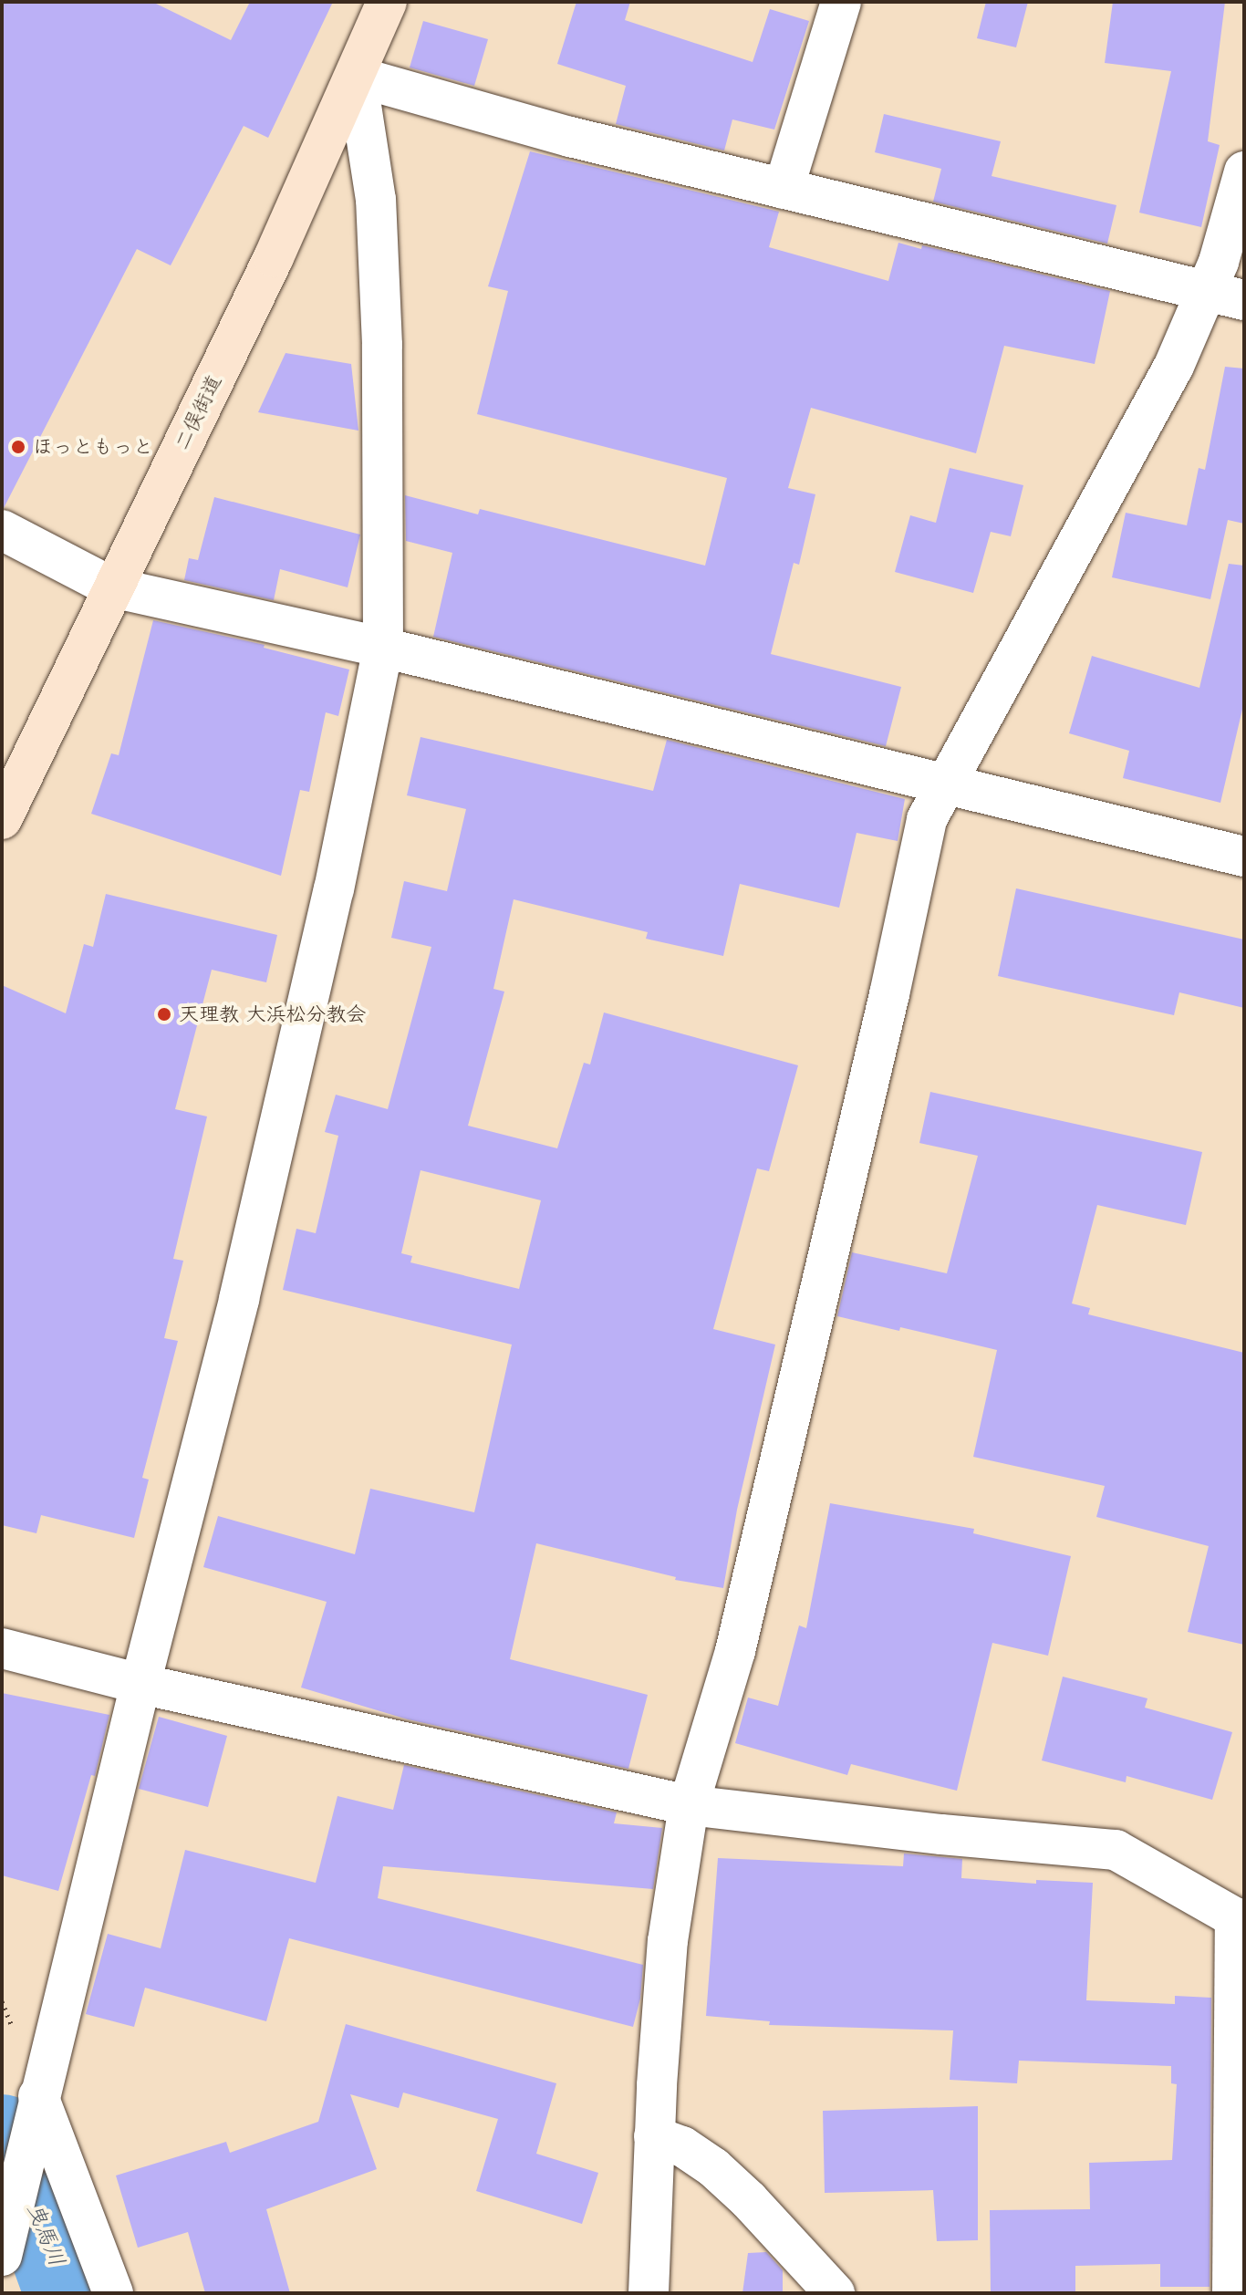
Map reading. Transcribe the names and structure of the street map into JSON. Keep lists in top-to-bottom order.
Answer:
{
  "streets": {
    "street": ["二俣街道"]
  },
  "water": ["曳馬川"],
  "places": ["ほっともっと", "天理教 大浜松分教会"]
}
